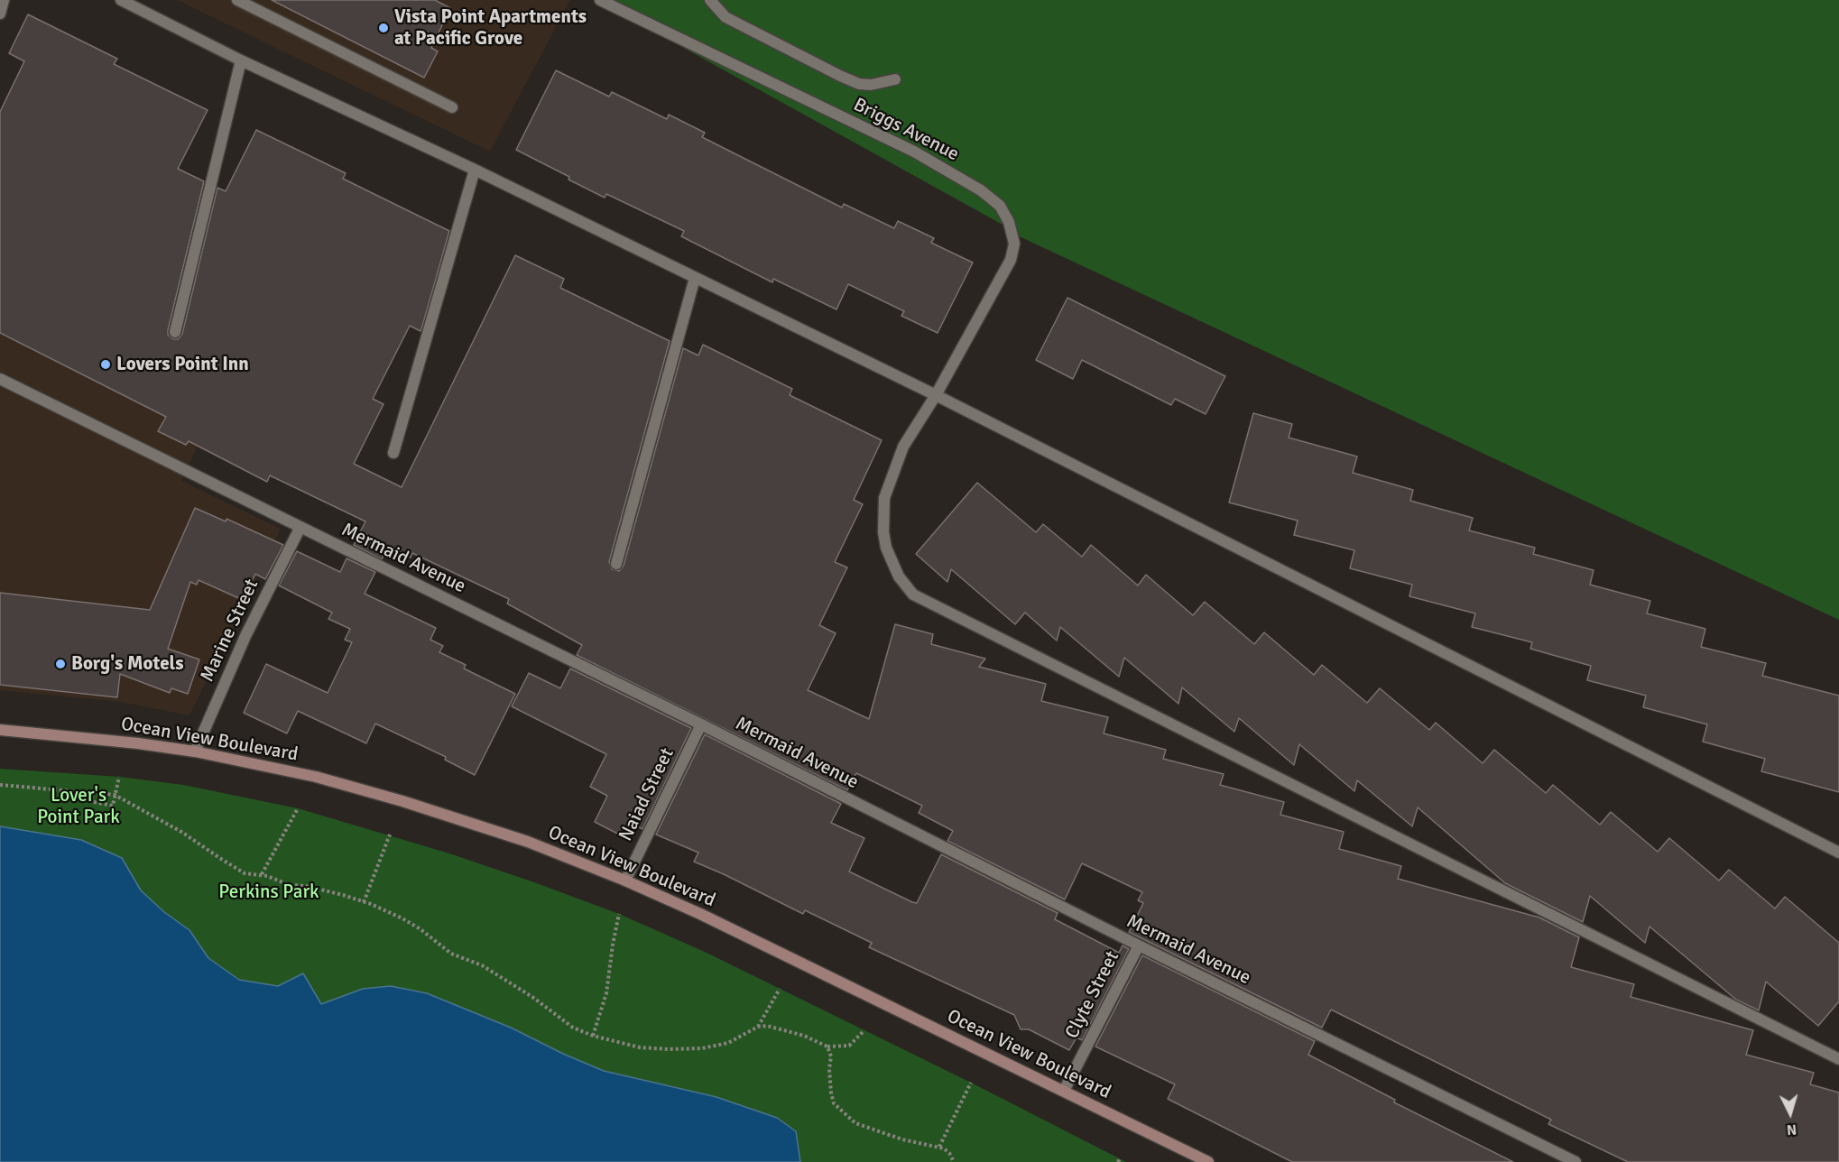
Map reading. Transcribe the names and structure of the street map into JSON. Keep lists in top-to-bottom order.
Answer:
{
  "streets": {
    "main road": ["Ocean View Boulevard"],
    "street": [
      "Briggs Avenue",
      "Mermaid Avenue",
      "Marine Street",
      "Naiad Street",
      "Clyte Street"
    ]
  },
  "crossings": [
    ["Mermaid Avenue", "Marine Street"],
    ["Mermaid Avenue", "Naiad Street"],
    ["Mermaid Avenue", "Clyte Street"],
    ["Marine Street", "Ocean View Boulevard"],
    ["Ocean View Boulevard", "Naiad Street"],
    ["Ocean View Boulevard", "Clyte Street"]
  ],
  "parks": ["Lover's Point Park", "Perkins Park"],
  "places": ["Vista Point Apartments at Pacific Grove", "Lovers Point Inn", "Borg's Motels"],
  "north": "bottom"
}
